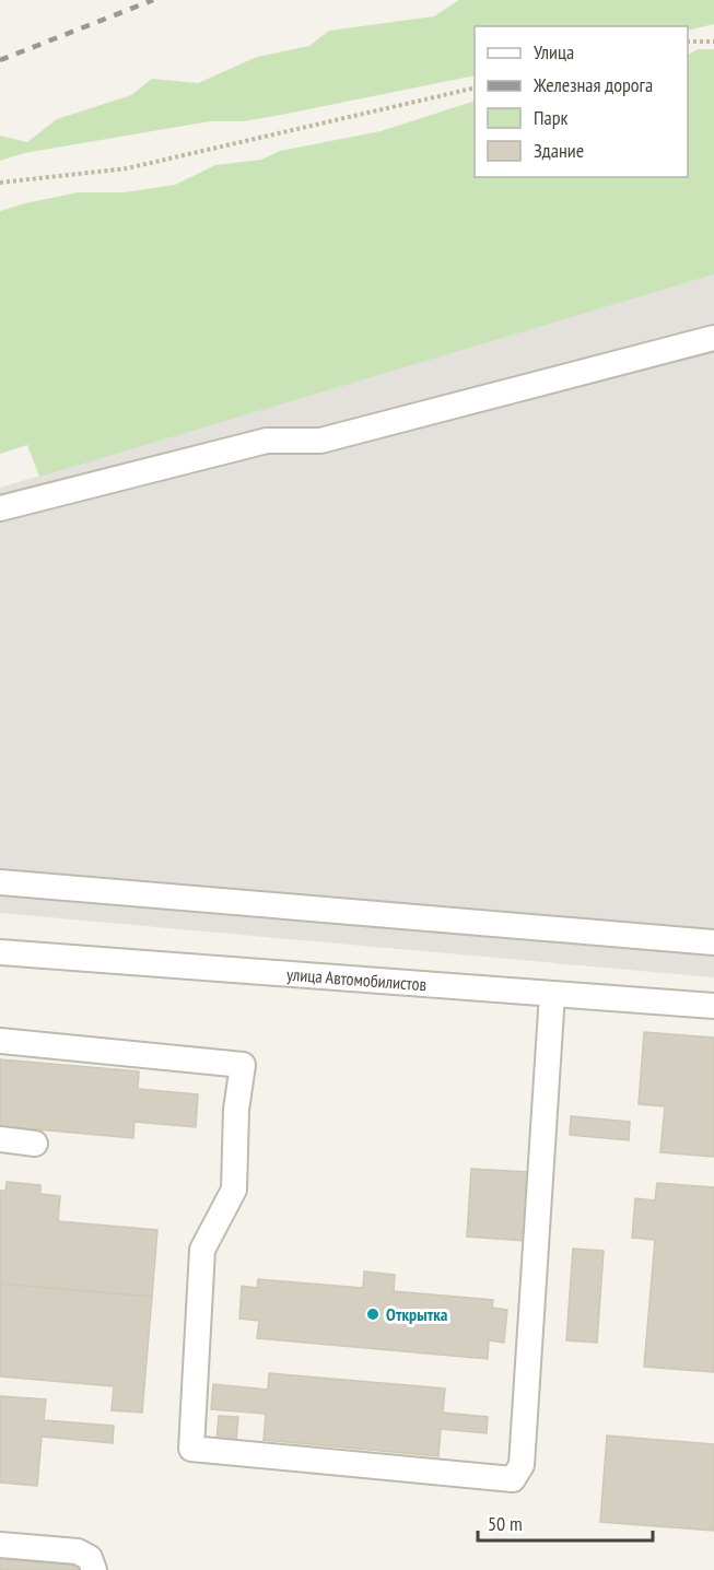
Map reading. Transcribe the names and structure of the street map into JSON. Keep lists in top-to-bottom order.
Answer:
{
  "streets": {
    "street": ["улица Автомобилистов"]
  },
  "places": ["Открытка"],
  "legend": [
    "Улица",
    "Железная дорога",
    "Парк",
    "Здание"
  ],
  "scale_bar": "50 m"
}
